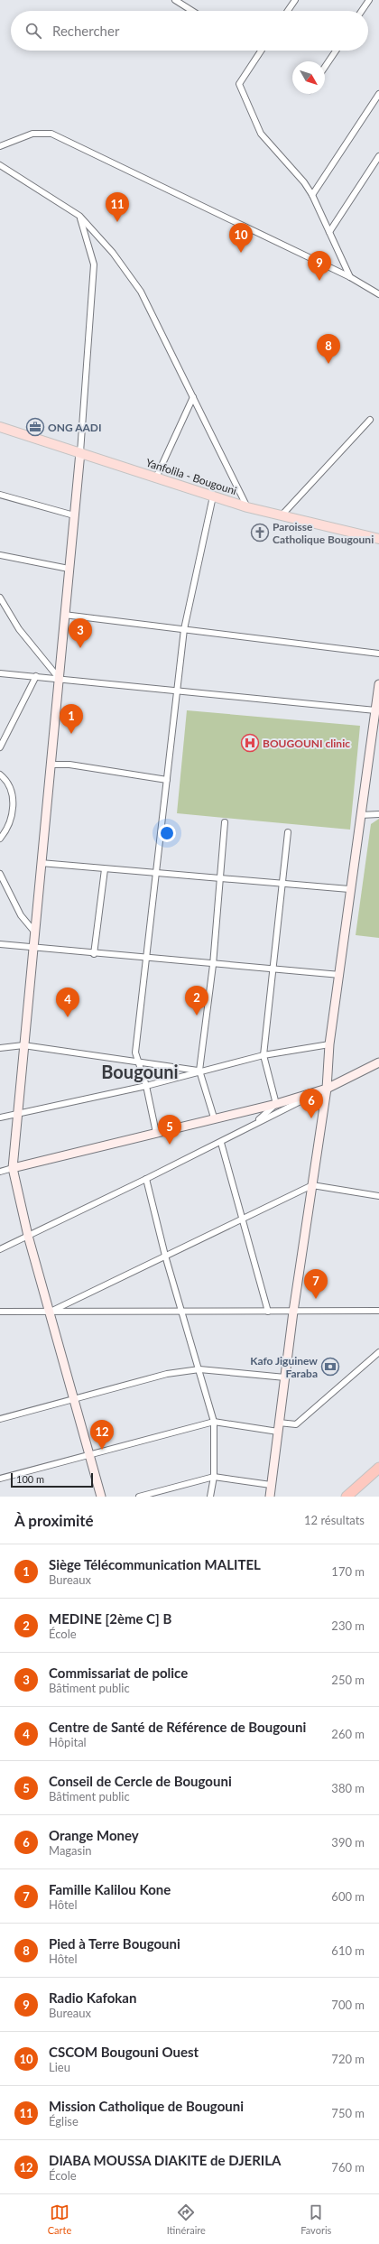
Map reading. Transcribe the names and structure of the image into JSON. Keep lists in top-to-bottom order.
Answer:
{
  "streets": {
    "main road": ["Yanfolila - Bougouni"]
  },
  "districts": ["Bougouni"],
  "places": {
    "office": ["ONG AADI"],
    "church": ["Paroisse Catholique Bougouni"],
    "hospital": ["BOUGOUNI clinic"],
    "bank": ["Kafo Jiguinew Faraba"]
  },
  "scale_bar": "100 m",
  "north": "bottom right",
  "page": {
    "search": "Rechercher",
    "pins": [
      "11",
      "10",
      "9",
      "8",
      "3",
      "1",
      "2",
      "4",
      "6",
      "5",
      "7",
      "12"
    ],
    "scale": "100 m",
    "heading": ["À proximité", "12 résultats"],
    "list": [
      {
        "mark": "1",
        "name": "Siège Télécommunication MALITEL",
        "note": "Bureaux",
        "value": "170 m"
      },
      {
        "mark": "2",
        "name": "MEDINE [2ème C] B",
        "note": "École",
        "value": "230 m"
      },
      {
        "mark": "3",
        "name": "Commissariat de police",
        "note": "Bâtiment public",
        "value": "250 m"
      },
      {
        "mark": "4",
        "name": "Centre de Santé de Référence de Bougouni",
        "note": "Hôpital",
        "value": "260 m"
      },
      {
        "mark": "5",
        "name": "Conseil de Cercle de Bougouni",
        "note": "Bâtiment public",
        "value": "380 m"
      },
      {
        "mark": "6",
        "name": "Orange Money",
        "note": "Magasin",
        "value": "390 m"
      },
      {
        "mark": "7",
        "name": "Famille Kalilou Kone",
        "note": "Hôtel",
        "value": "600 m"
      },
      {
        "mark": "8",
        "name": "Pied à Terre Bougouni",
        "note": "Hôtel",
        "value": "610 m"
      },
      {
        "mark": "9",
        "name": "Radio Kafokan",
        "note": "Bureaux",
        "value": "700 m"
      },
      {
        "mark": "10",
        "name": "CSCOM Bougouni Ouest",
        "note": "Lieu",
        "value": "720 m"
      },
      {
        "mark": "11",
        "name": "Mission Catholique de Bougouni",
        "note": "Église",
        "value": "750 m"
      },
      {
        "mark": "12",
        "name": "DIABA MOUSSA DIAKITE de DJERILA",
        "note": "École",
        "value": "760 m"
      }
    ],
    "nav": ["Carte", "Itinéraire", "Favoris"]
  }
}
